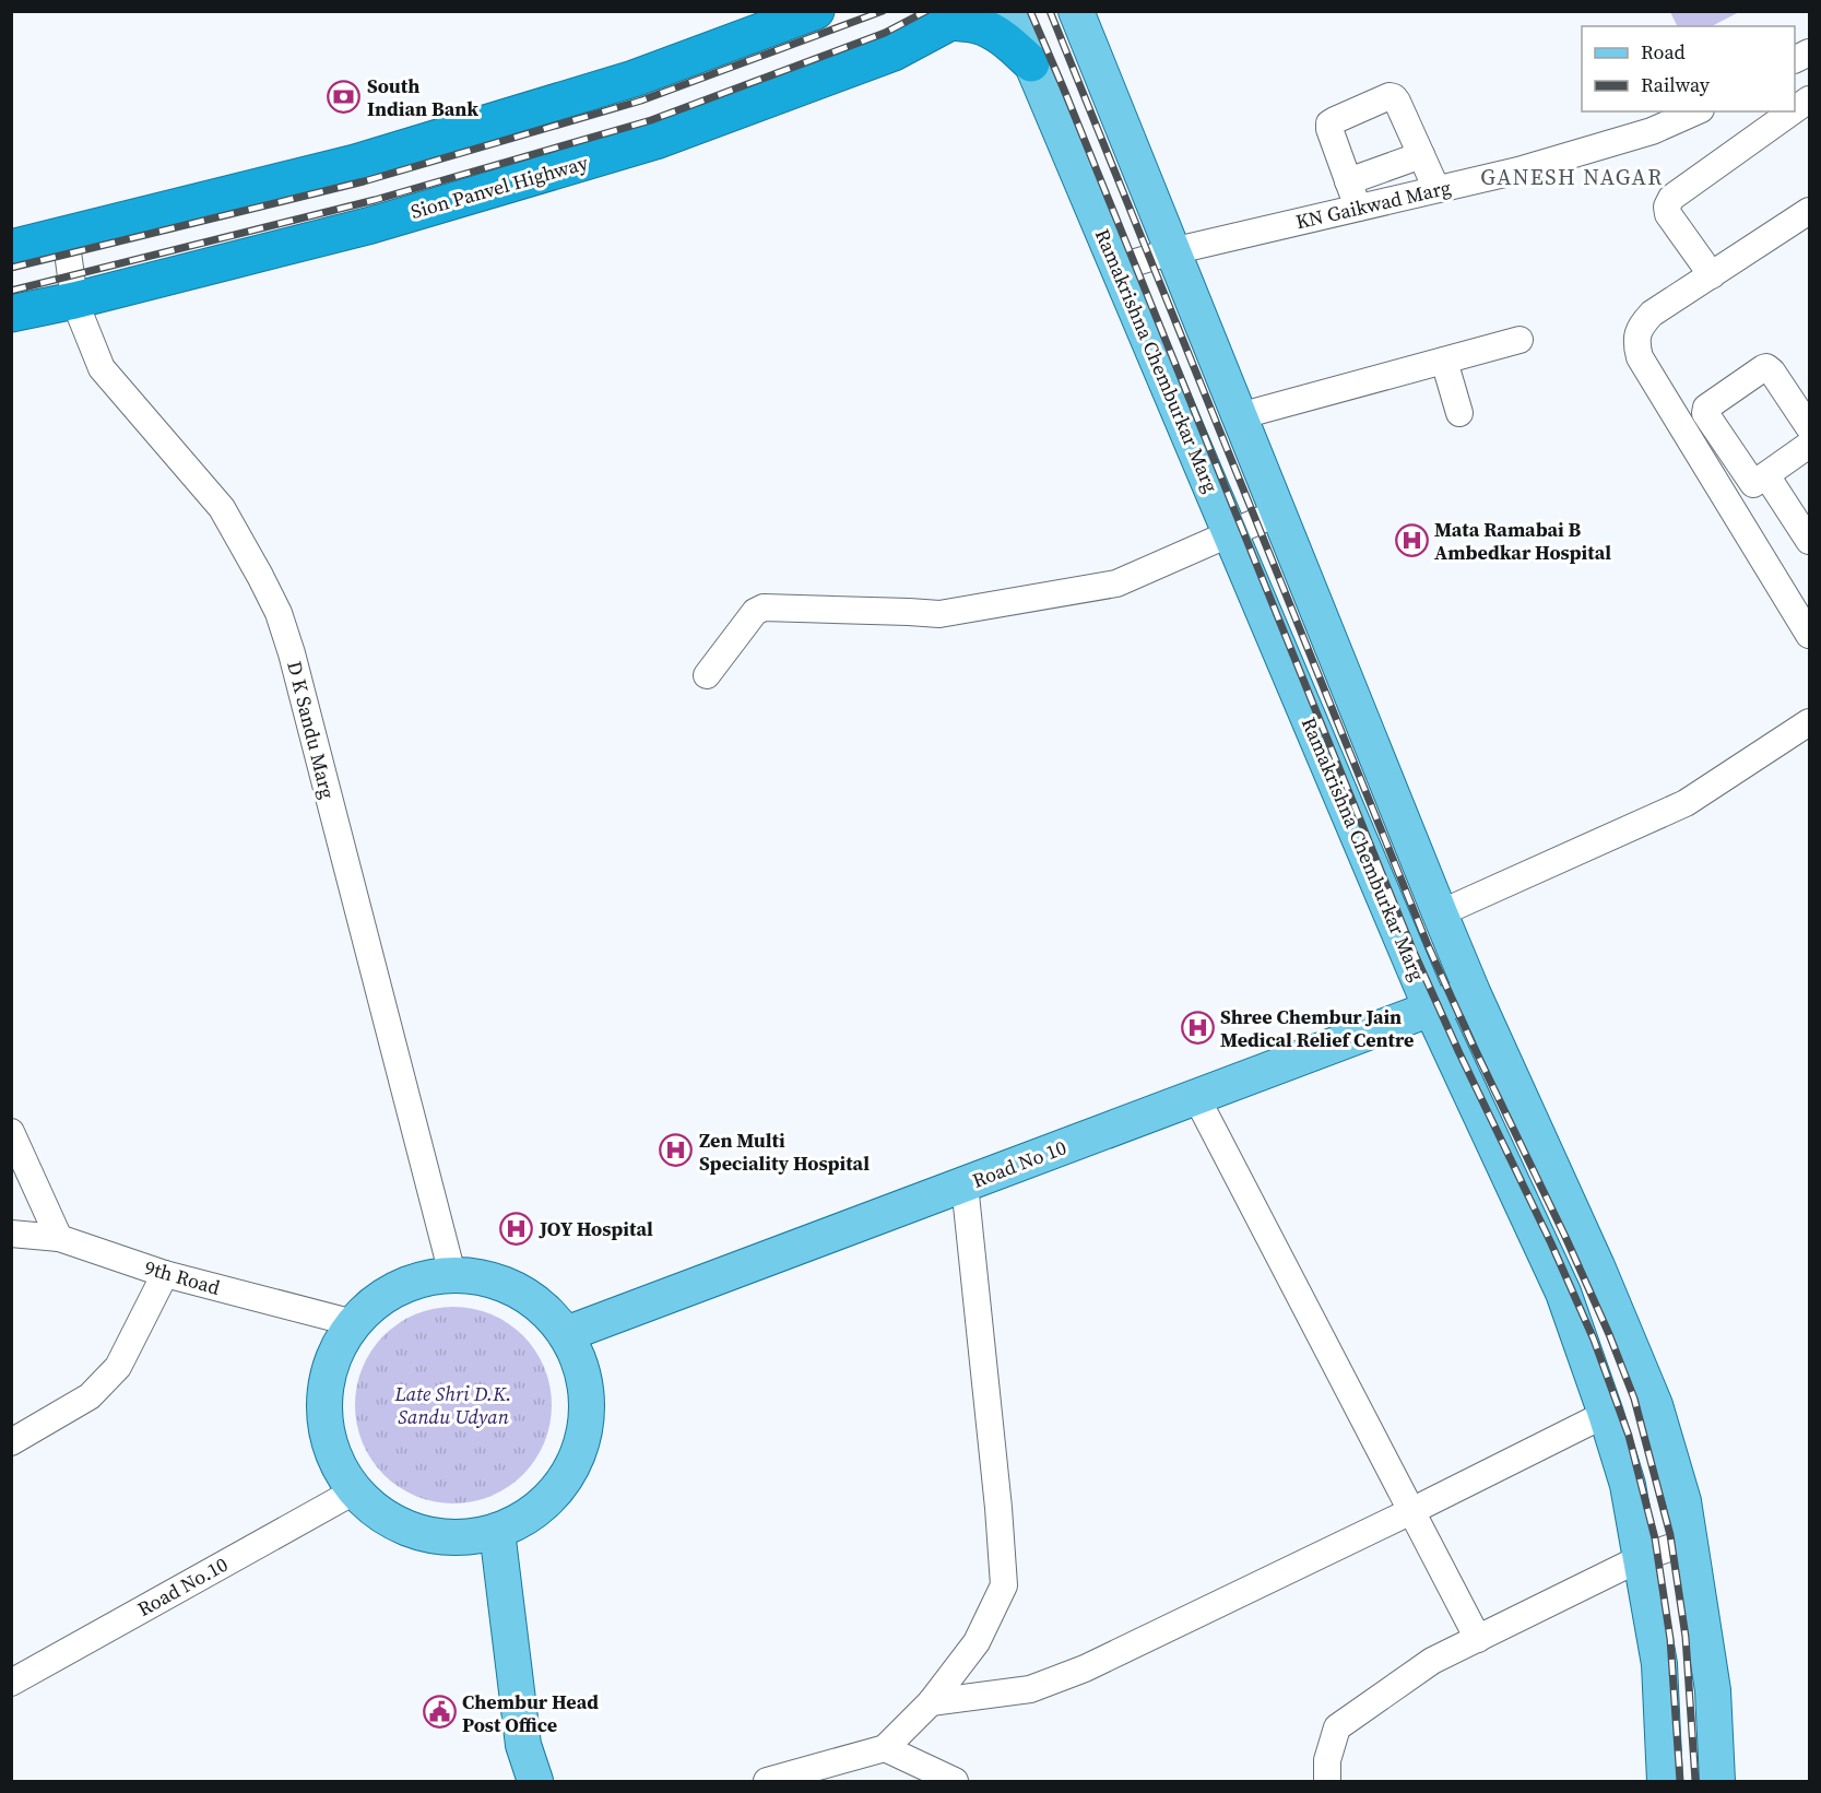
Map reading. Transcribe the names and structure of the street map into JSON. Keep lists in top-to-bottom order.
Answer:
{
  "streets": {
    "highway": ["Sion Panvel Highway"],
    "main road": ["Ramakrishna Chemburkar Marg", "Road No 10"],
    "street": [
      "KN Gaikwad Marg",
      "D K Sandu Marg",
      "9th Road",
      "Road No.10"
    ]
  },
  "crossings": [
    ["Sion Panvel Highway", "D K Sandu Marg"],
    ["KN Gaikwad Marg", "Ramakrishna Chemburkar Marg"],
    ["Ramakrishna Chemburkar Marg", "Road No 10"]
  ],
  "districts": ["GANESH NAGAR"],
  "parks": ["Late Shri D.K. Sandu Udyan"],
  "places": {
    "bank": ["South Indian Bank"],
    "hospital": [
      "Mata Ramabai B Ambedkar Hospital",
      "Shree Chembur Jain Medical Relief Centre",
      "Zen Multi Speciality Hospital",
      "JOY Hospital"
    ],
    "public building": ["Chembur Head Post Office"]
  },
  "legend": ["Road", "Railway"]
}
